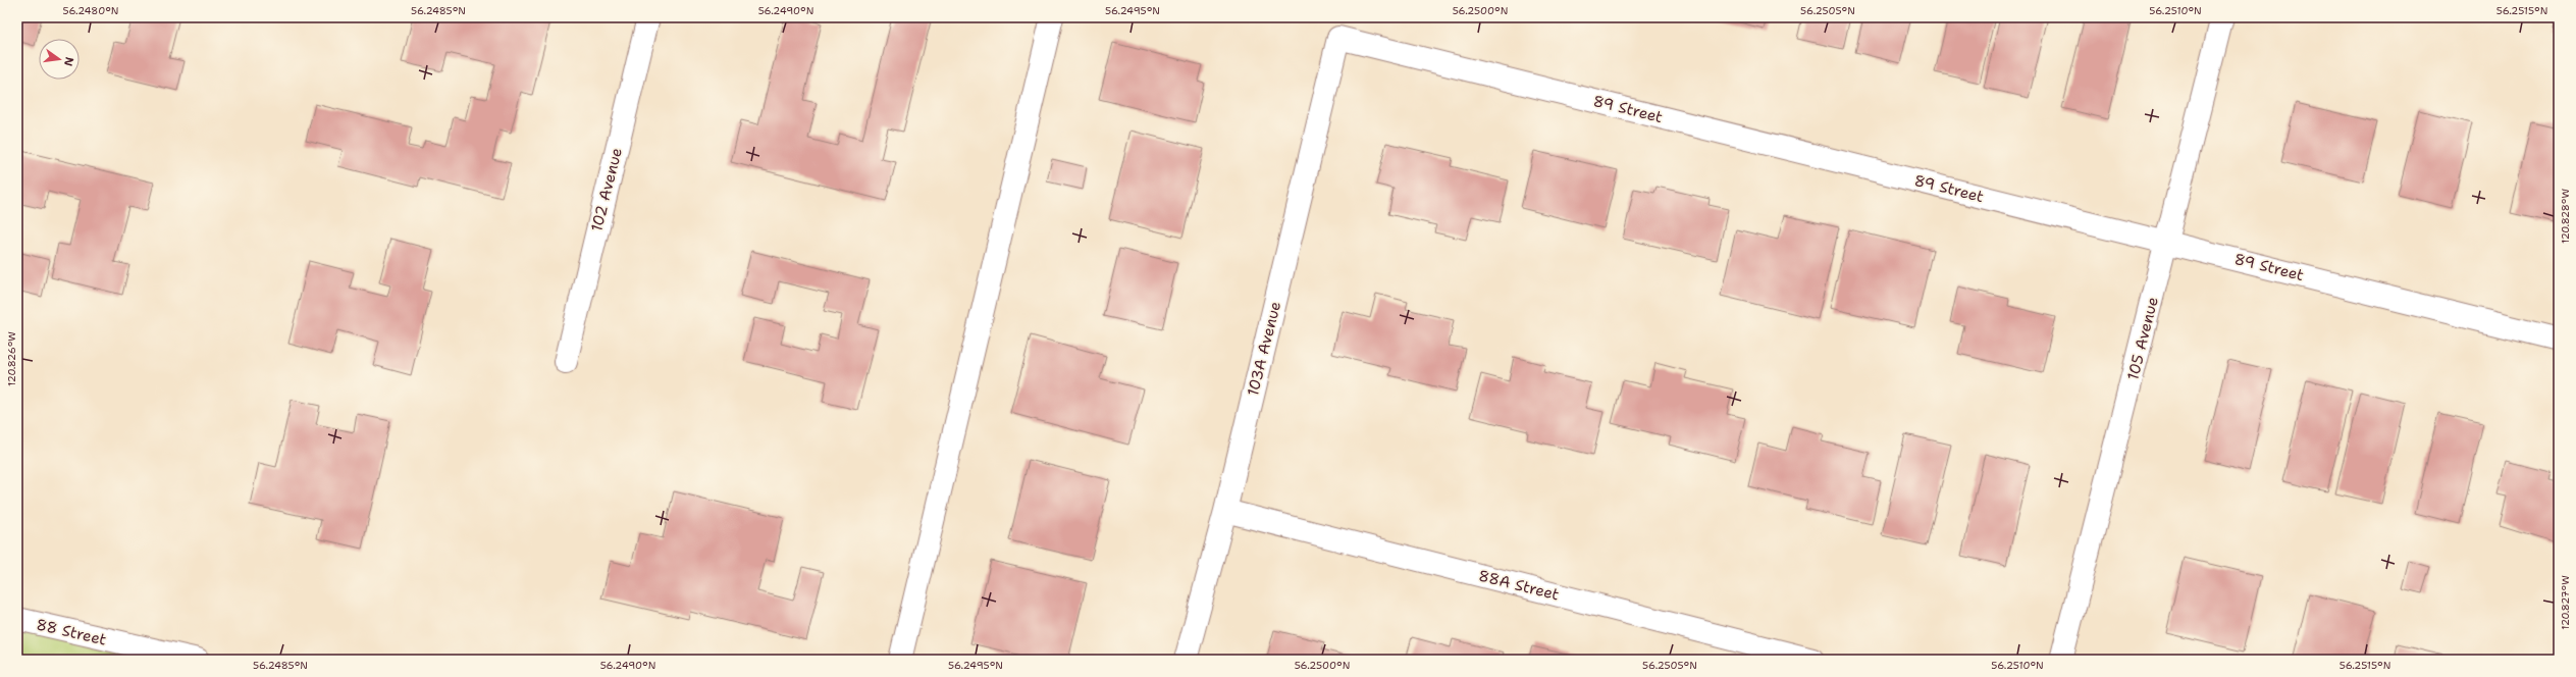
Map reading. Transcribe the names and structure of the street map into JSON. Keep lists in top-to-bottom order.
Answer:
{
  "streets": {
    "street": [
      "89 Street",
      "102 Avenue",
      "105 Avenue",
      "103A Avenue",
      "88A Street",
      "88 Street"
    ]
  },
  "crossings": [
    ["89 Street", "105 Avenue"],
    ["89 Street", "103A Avenue"],
    ["103A Avenue", "88A Street"]
  ],
  "north": "right",
  "coordinates": [
    "56.2480°N",
    "56.2485°N",
    "56.2490°N",
    "56.2495°N",
    "56.2500°N",
    "56.2505°N",
    "56.2510°N",
    "56.2515°N",
    "120.828°W",
    "120.826°W",
    "120.827°W"
  ]
}
